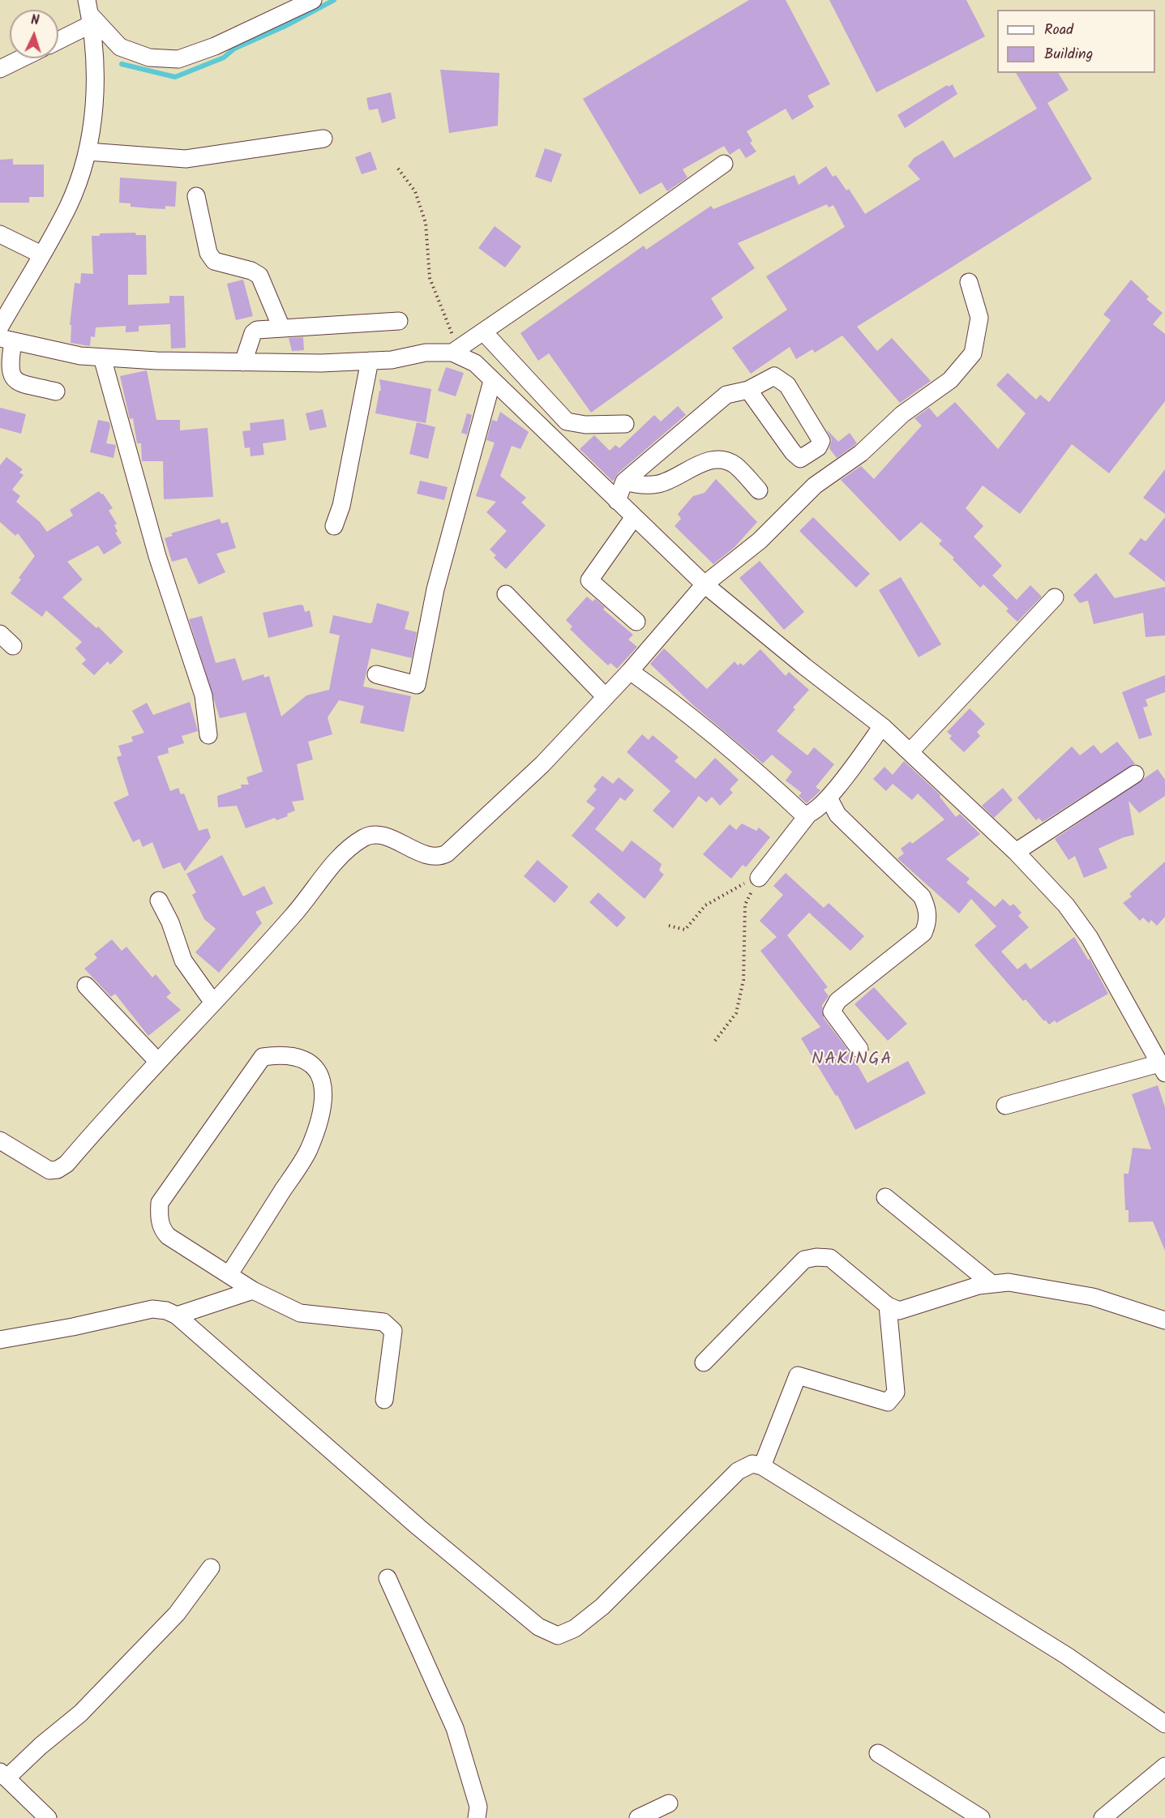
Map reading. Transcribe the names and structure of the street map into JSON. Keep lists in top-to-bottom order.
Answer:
{
  "districts": ["NAKINGA"],
  "legend": ["Road", "Building"],
  "north": "top"
}
